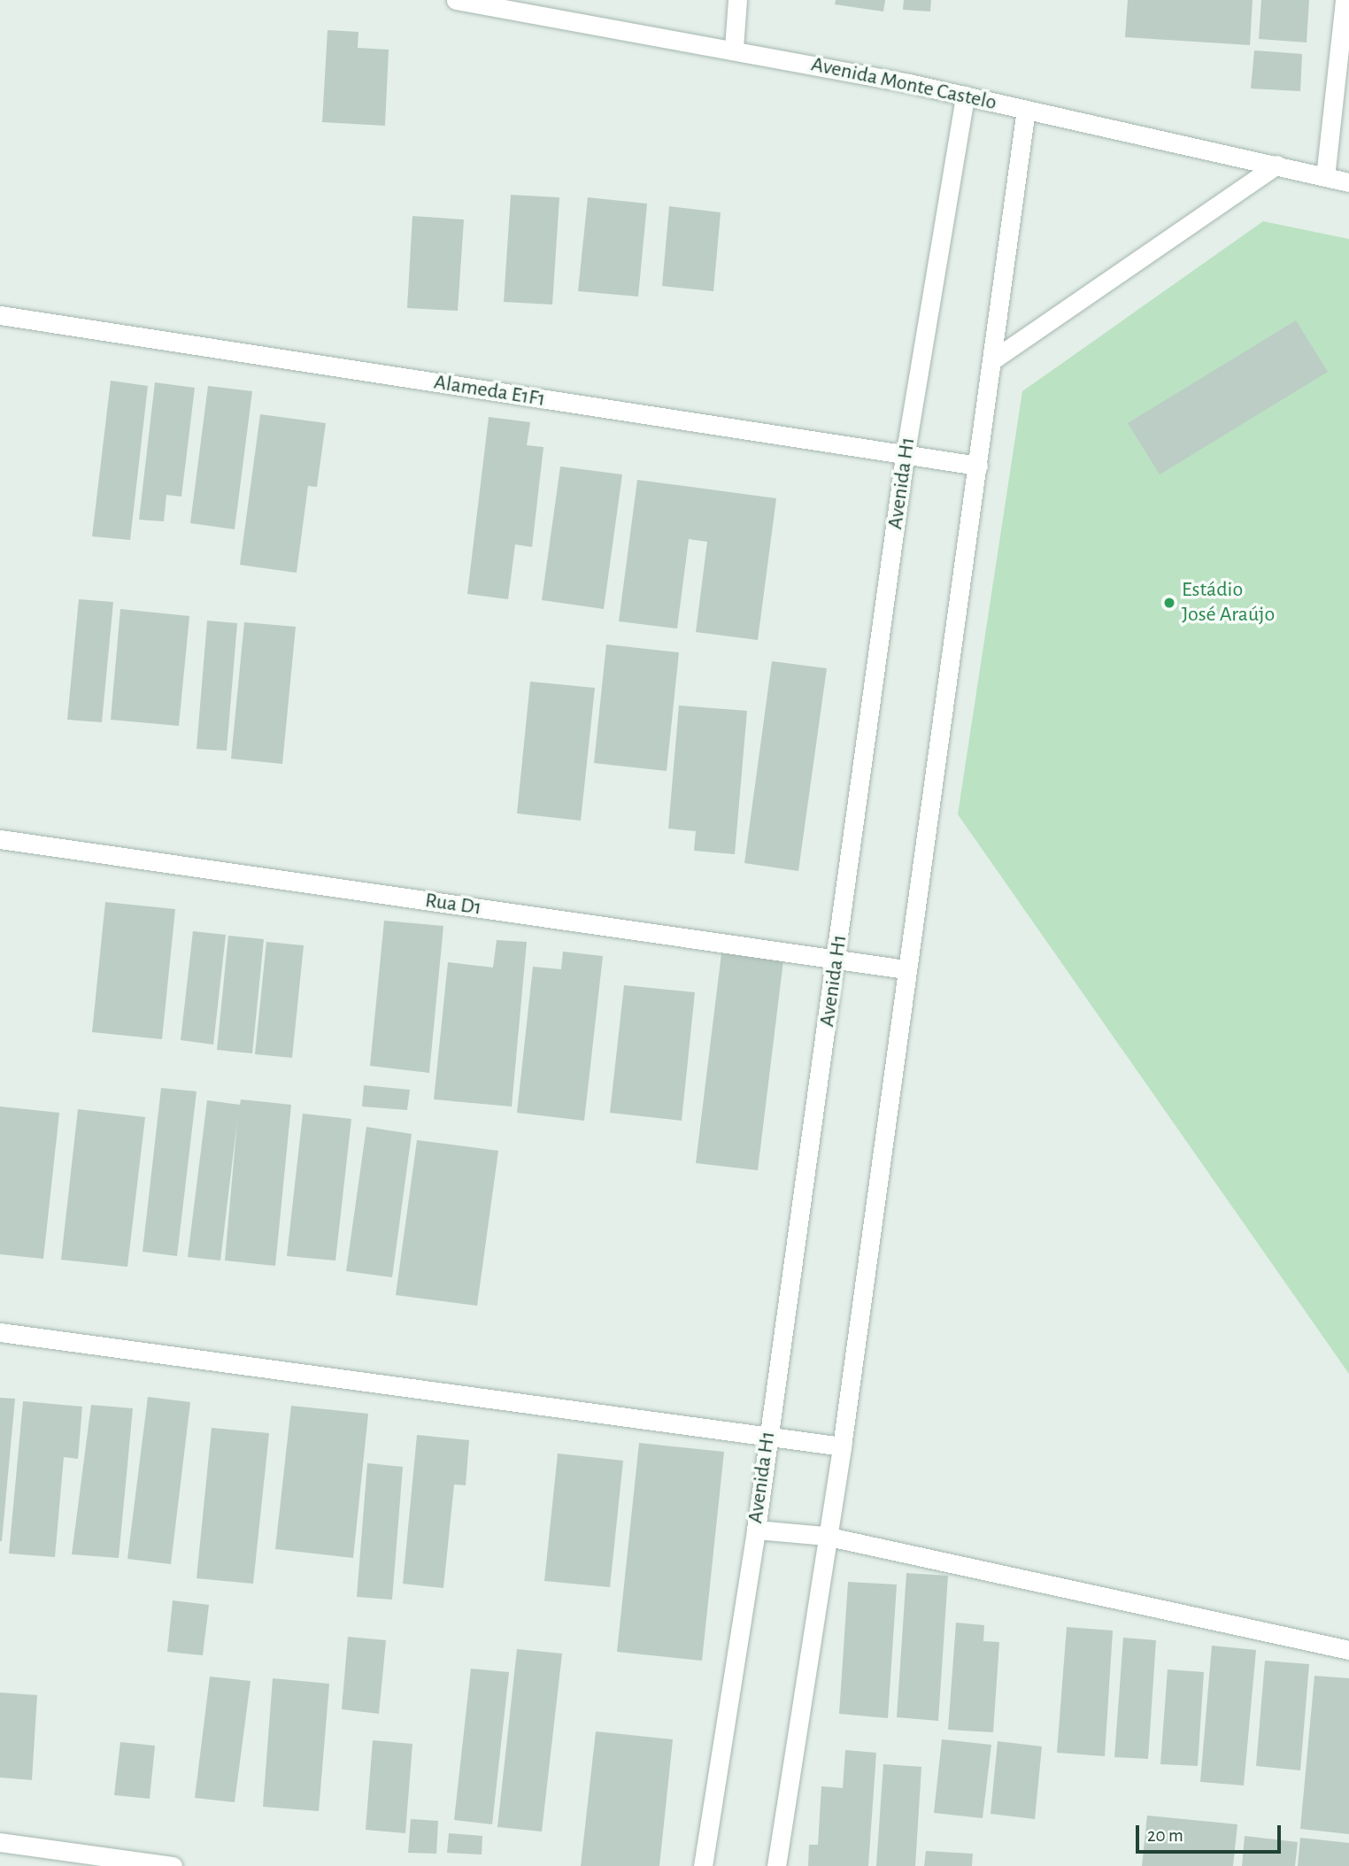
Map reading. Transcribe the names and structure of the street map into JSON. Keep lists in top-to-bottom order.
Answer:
{
  "streets": {
    "street": [
      "Avenida Monte Castelo",
      "Alameda E1F1",
      "Avenida H1",
      "Rua D1"
    ]
  },
  "crossings": [
    ["Avenida Monte Castelo", "Avenida H1"],
    ["Alameda E1F1", "Avenida H1"],
    ["Avenida H1", "Rua D1"]
  ],
  "places": ["Estádio José Araújo"],
  "scale_bar": "20 m"
}
